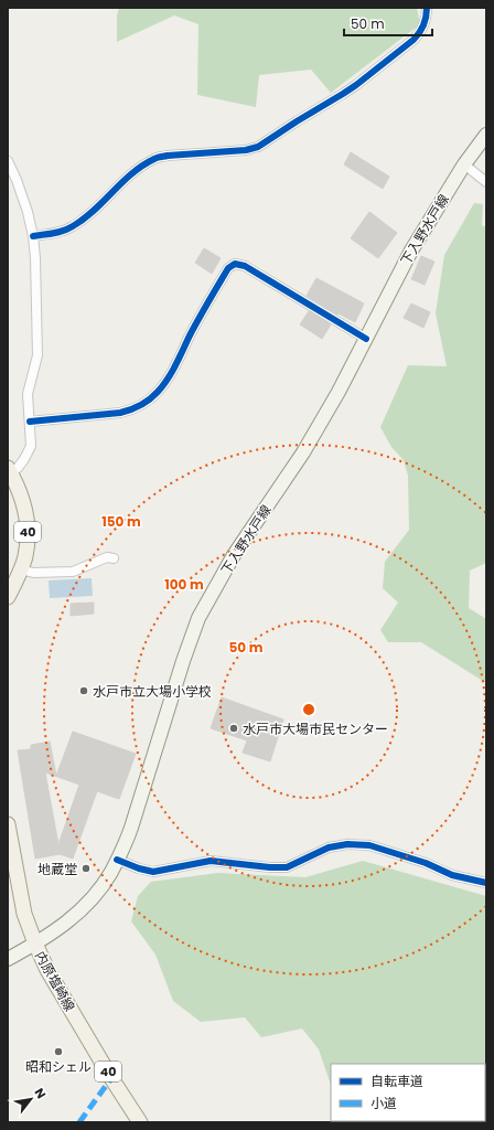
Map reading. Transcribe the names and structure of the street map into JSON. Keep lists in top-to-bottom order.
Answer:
{
  "streets": {
    "main road": ["下入野水戸線", "40", "内原塩崎線"]
  },
  "crossings": [
    ["下入野水戸線", "内原塩崎線"]
  ],
  "places": [
    "水戸市立大場小学校",
    "水戸市大場市民センター",
    "地蔵堂",
    "昭和シェル"
  ],
  "legend": ["自転車道", "小道"],
  "scale_bar": "50 m",
  "north": "top right",
  "rings": ["150 m", "100 m", "50 m"]
}
